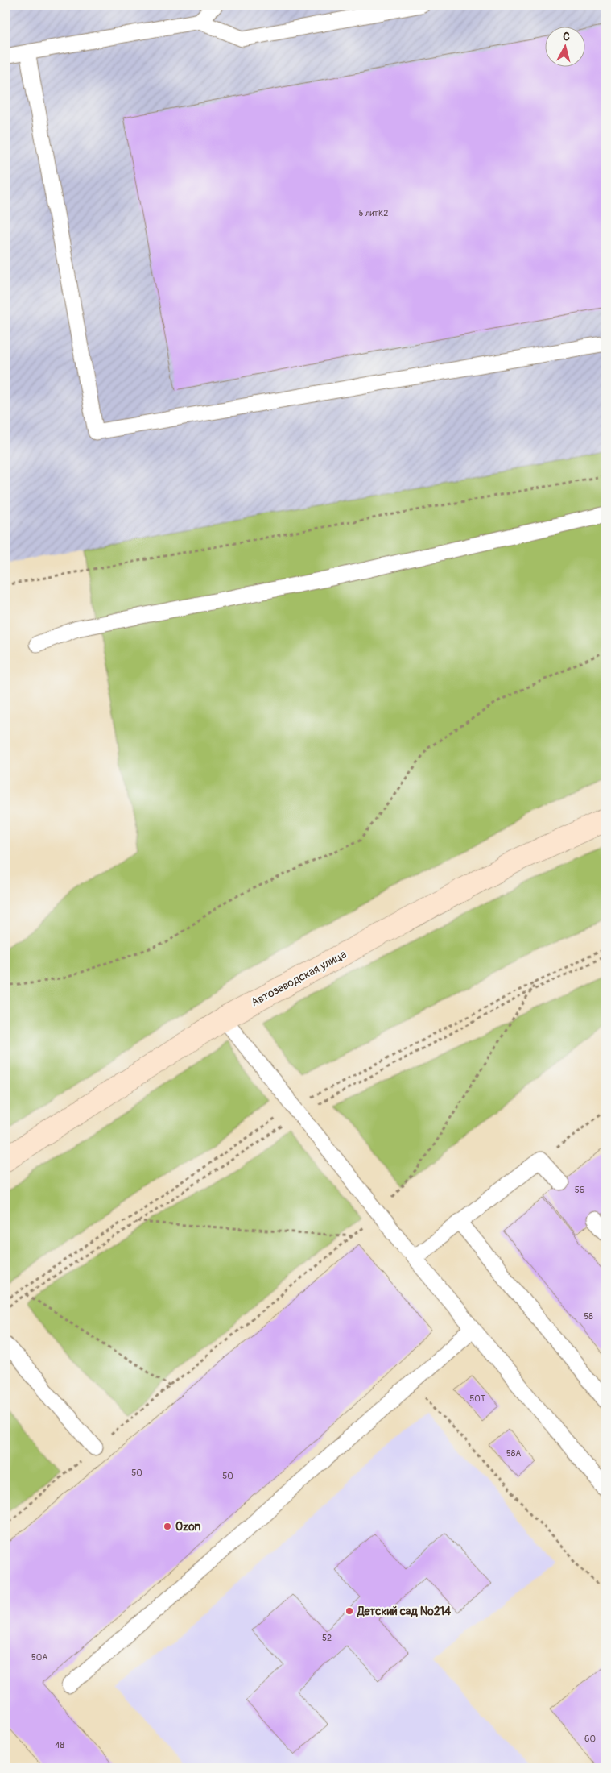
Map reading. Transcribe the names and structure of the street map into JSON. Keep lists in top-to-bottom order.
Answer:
{
  "streets": {
    "main road": ["Автозаводская улица"]
  },
  "places": ["Ozon", "Детский сад №214"],
  "house_numbers": [
    "5 литК2",
    "56",
    "58",
    "50Т",
    "58А",
    "50",
    "50",
    "52",
    "50А",
    "60",
    "48"
  ],
  "north": "top"
}
